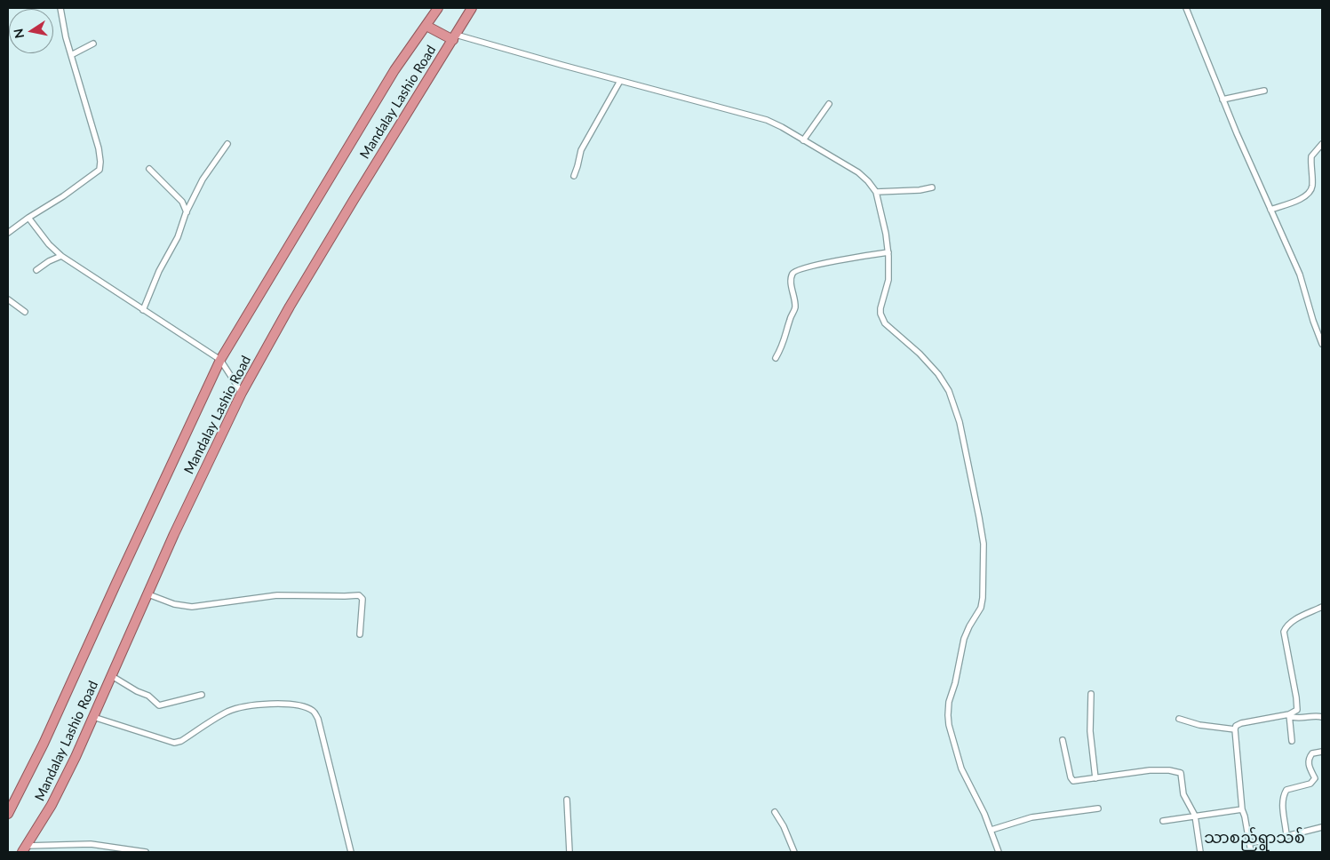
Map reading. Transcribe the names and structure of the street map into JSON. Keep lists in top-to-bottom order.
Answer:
{
  "streets": {
    "highway": ["Mandalay Lashio Road"]
  },
  "districts": ["သာစည်ရွာသစ်"],
  "north": "left"
}
